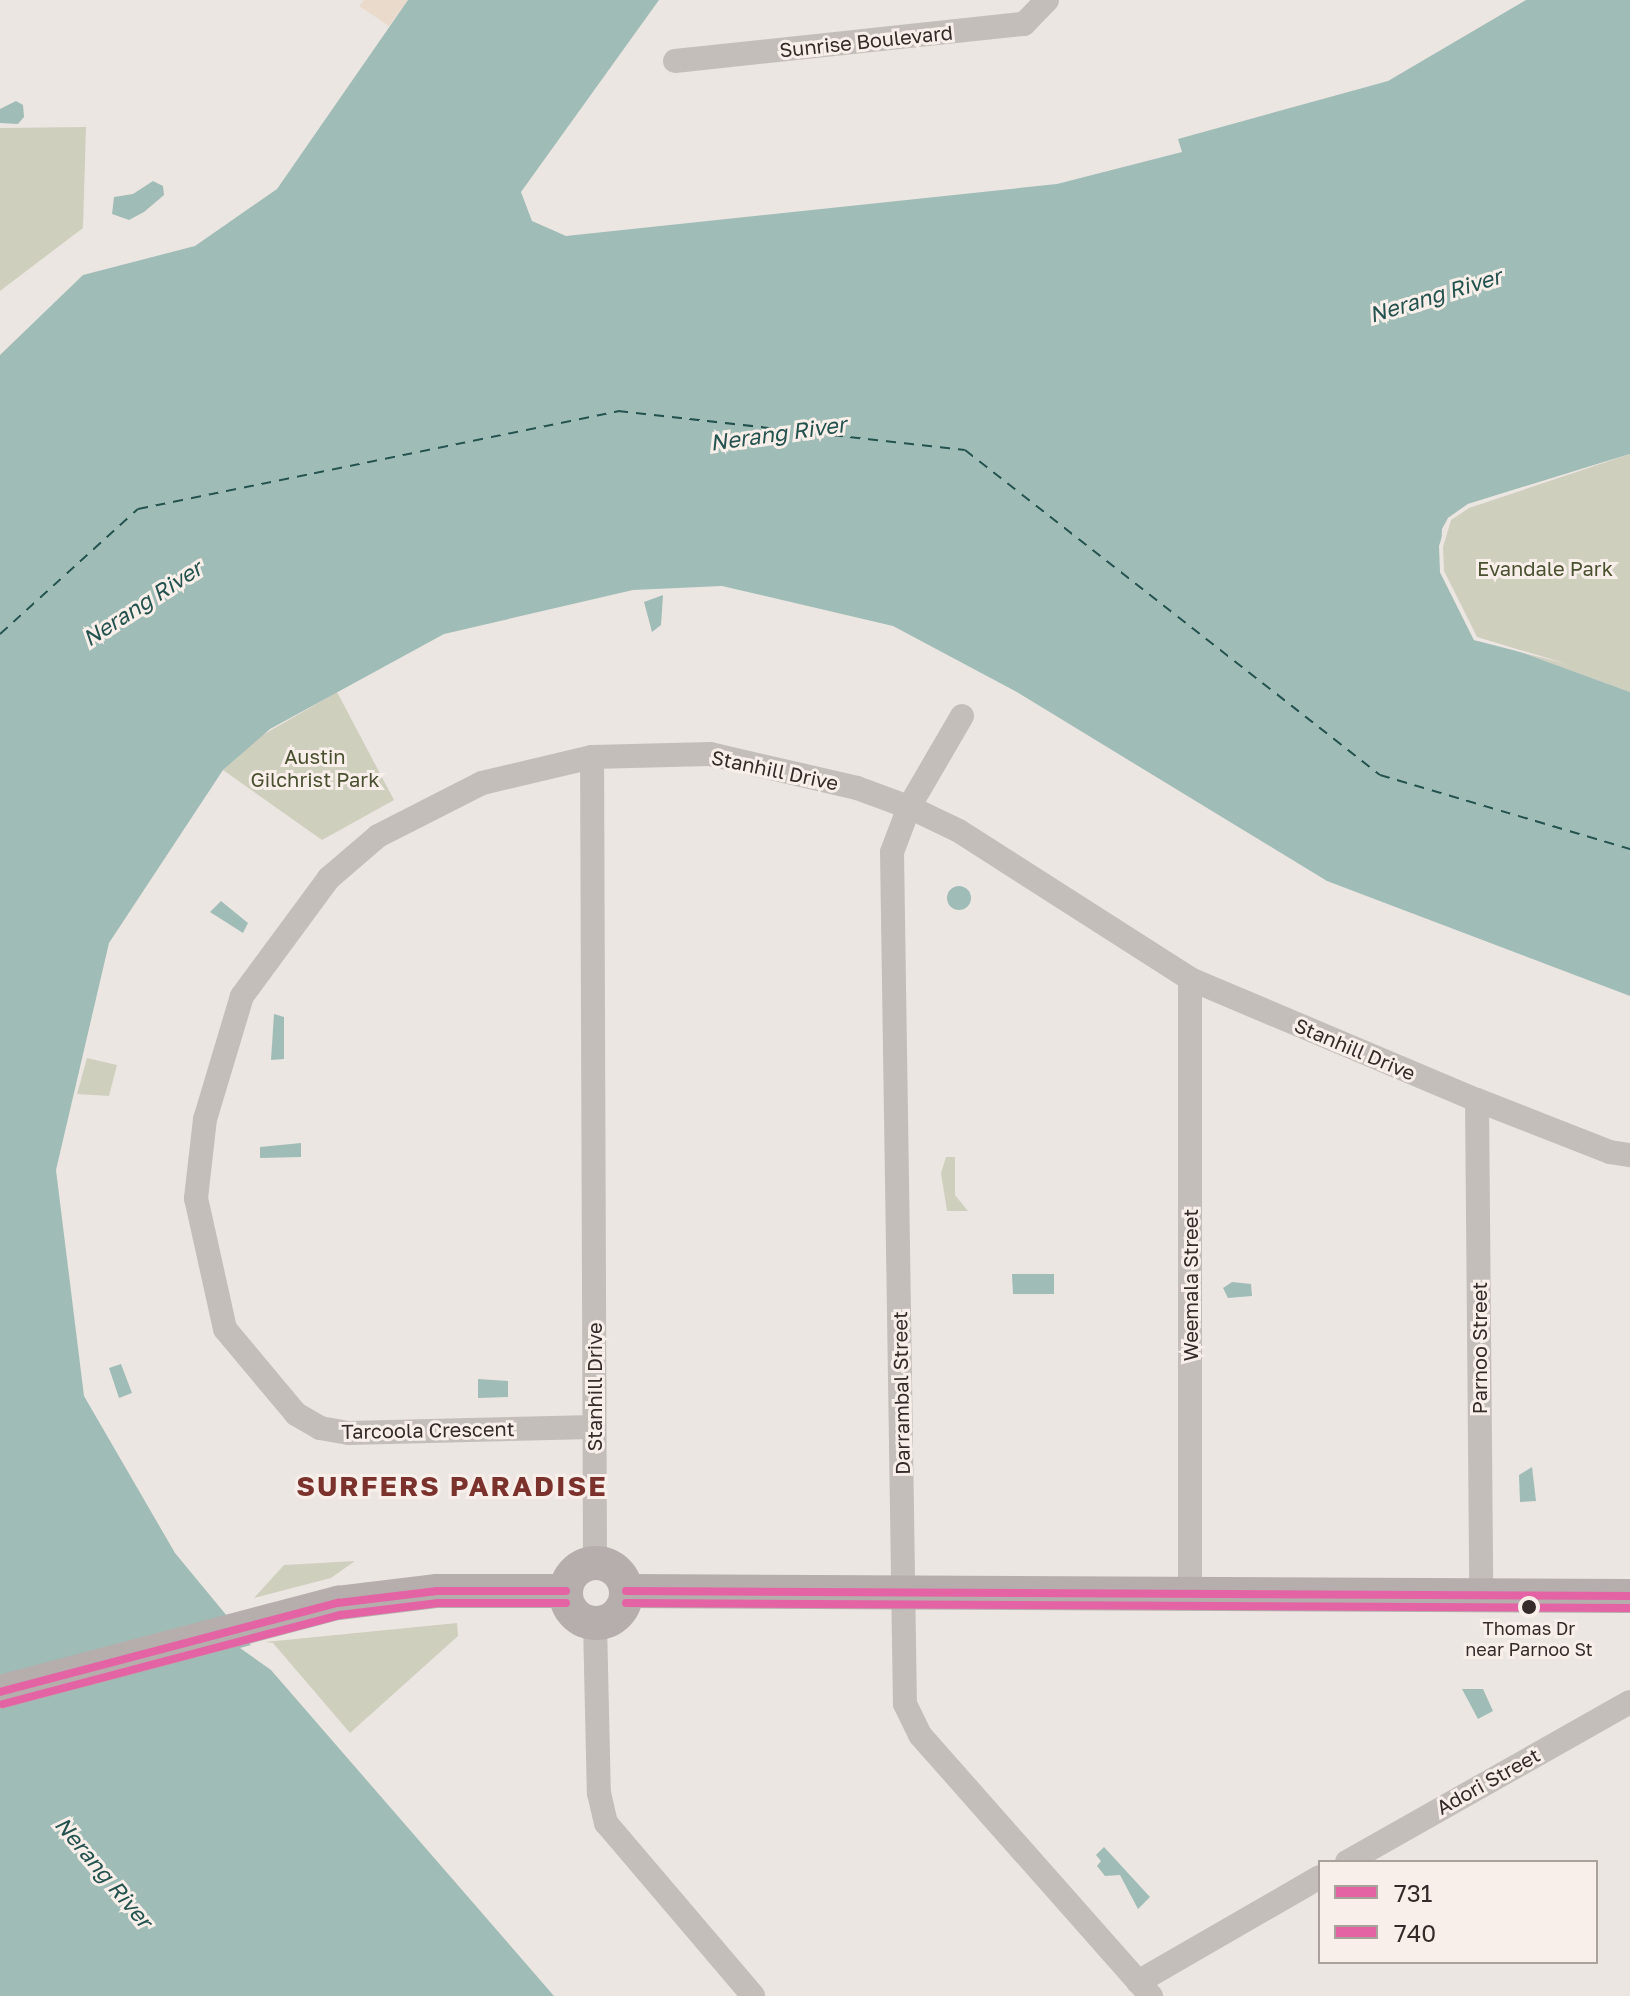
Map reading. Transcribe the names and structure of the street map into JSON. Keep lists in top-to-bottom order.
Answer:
{
  "streets": {
    "street": [
      "Sunrise Boulevard",
      "Stanhill Drive",
      "Weemala Street",
      "Parnoo Street",
      "Darrambal Street",
      "Tarcoola Crescent",
      "Adori Street"
    ]
  },
  "crossings": [
    ["Stanhill Drive", "Weemala Street"],
    ["Stanhill Drive", "Parnoo Street"],
    ["Stanhill Drive", "Darrambal Street"],
    ["Stanhill Drive", "Tarcoola Crescent"]
  ],
  "districts": ["SURFERS PARADISE"],
  "water": ["Nerang River"],
  "parks": ["Evandale Park", "Austin Gilchrist Park"],
  "places": ["Thomas Dr near Parnoo St"],
  "lines": ["transit line 731", "transit line 740"],
  "legend": ["731", "740"]
}
